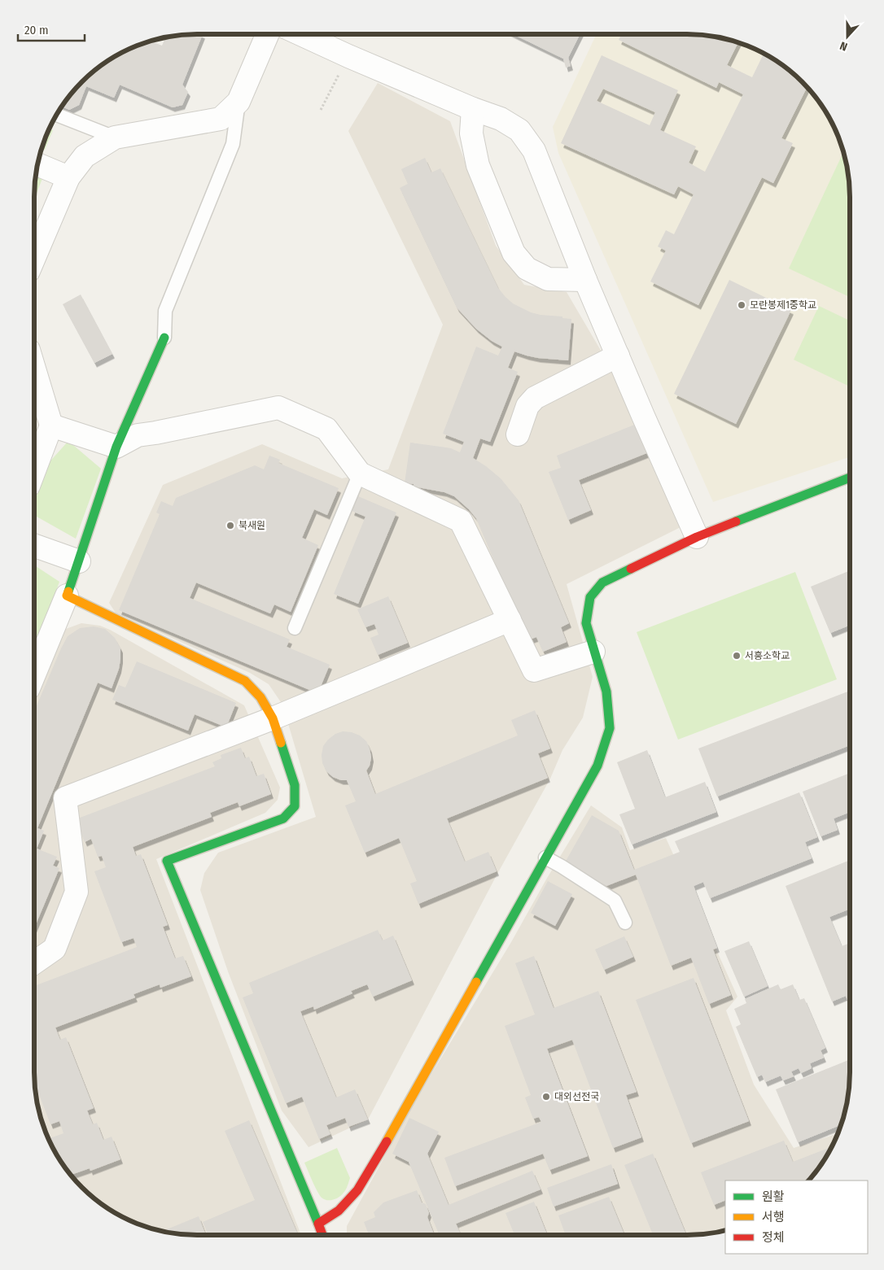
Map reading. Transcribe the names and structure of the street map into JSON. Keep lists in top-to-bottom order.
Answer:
{
  "places": [
    "모란봉제1중학교",
    "북새원",
    "서흥소학교",
    "대외선전국"
  ],
  "legend": ["원활", "서행", "정체"],
  "scale_bar": "20 m",
  "north": "bottom"
}
